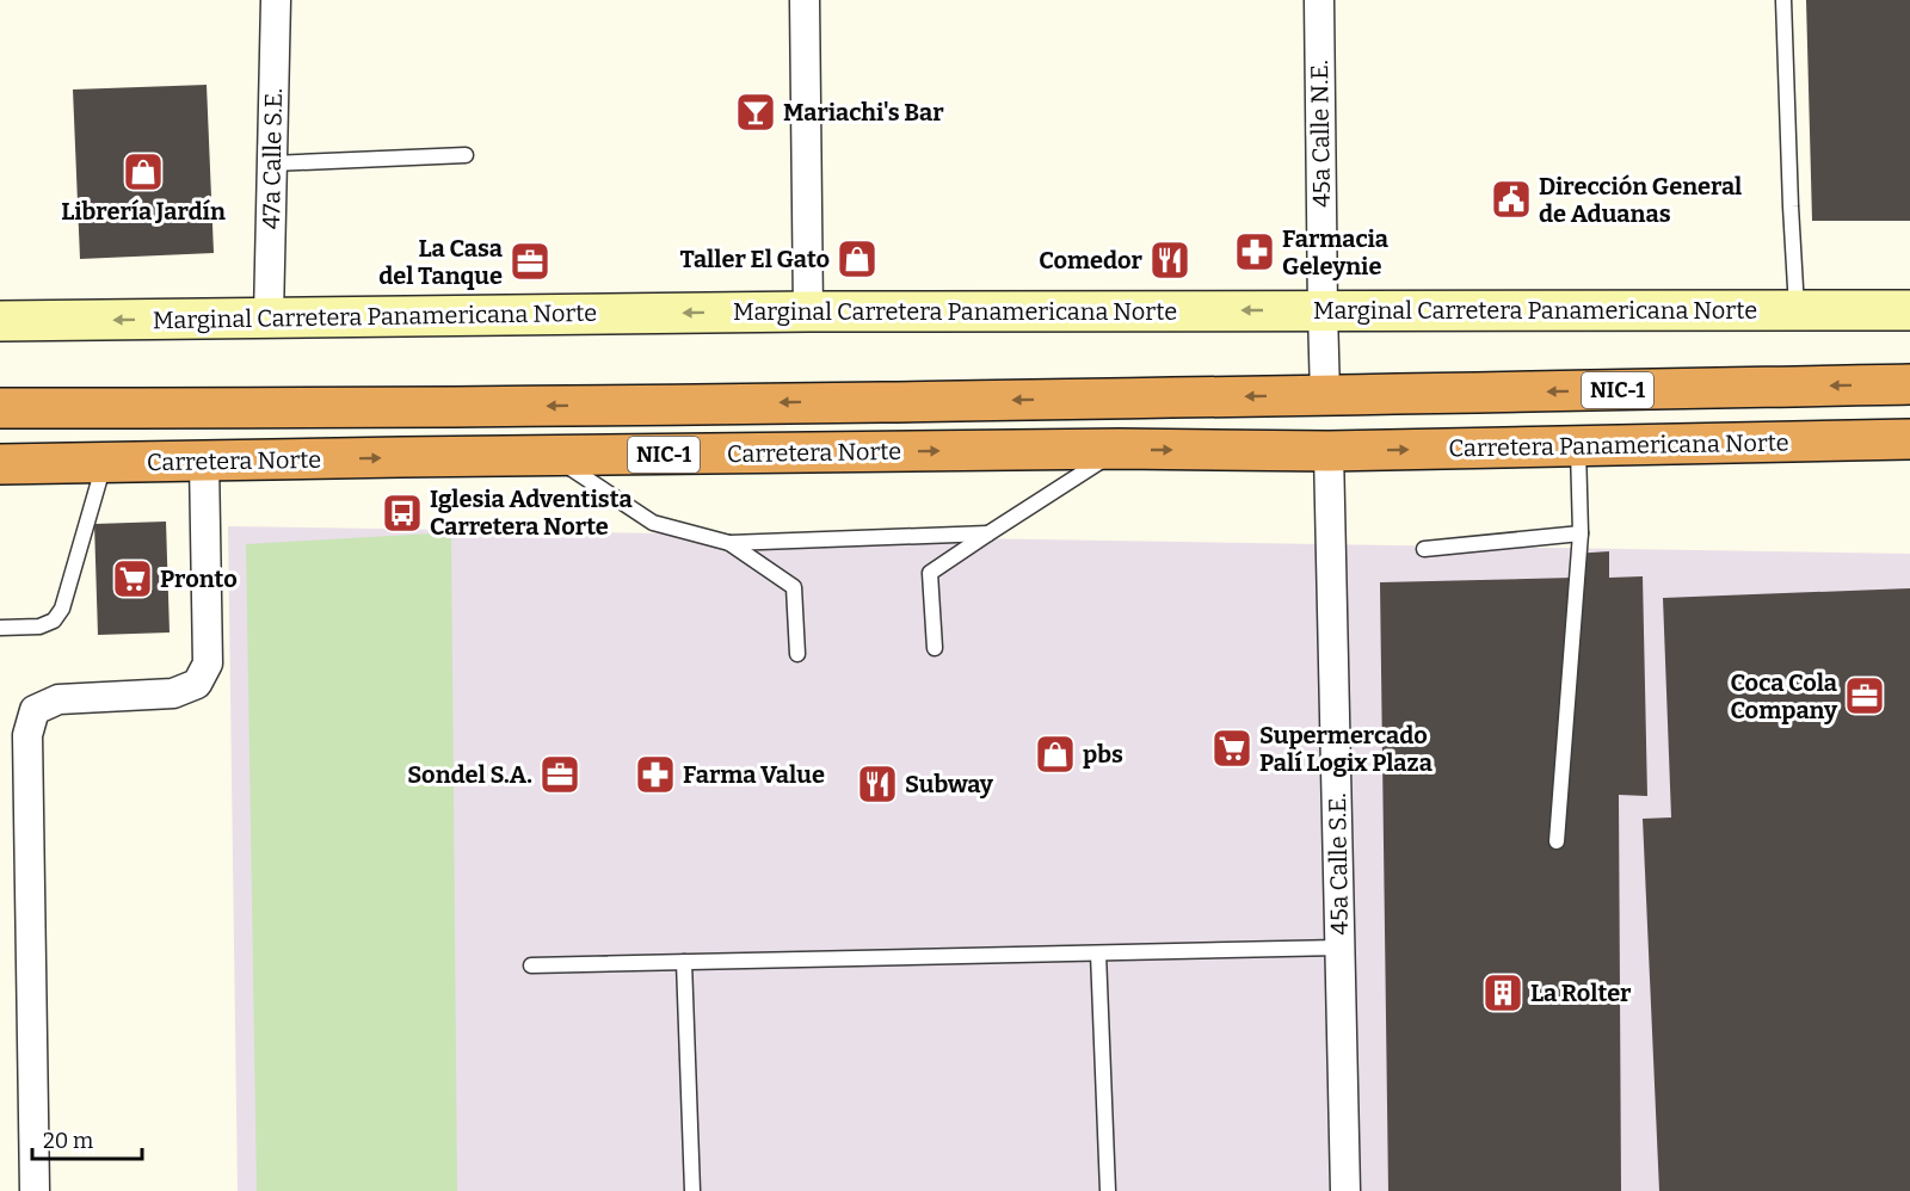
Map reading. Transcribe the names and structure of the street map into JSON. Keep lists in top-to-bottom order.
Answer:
{
  "streets": {
    "highway": ["NIC-1", "Carretera Panamericana Norte", "Carretera Norte"],
    "street": [
      "45a Calle N.E.",
      "47a Calle S.E.",
      "Marginal Carretera Panamericana Norte",
      "45a Calle S.E."
    ]
  },
  "crossings": [
    ["45a Calle N.E.", "Marginal Carretera Panamericana Norte"],
    ["47a Calle S.E.", "Marginal Carretera Panamericana Norte"],
    ["Carretera Panamericana Norte", "Carretera Norte"],
    ["Carretera Panamericana Norte", "45a Calle S.E."],
    ["Carretera Norte", "45a Calle S.E."]
  ],
  "one_way": ["Marginal Carretera Panamericana Norte"],
  "places": {
    "bar": ["Mariachi's Bar"],
    "shop": ["Librería Jardín", "Taller El Gato", "pbs"],
    "public building": ["Dirección General de Aduanas"],
    "pharmacy": ["Farmacia Geleynie", "Farma Value"],
    "restaurant": ["Comedor", "Subway"],
    "office": ["La Casa del Tanque", "Coca Cola Company", "Sondel S.A."],
    "bus stop": ["Iglesia Adventista Carretera Norte"],
    "supermarket": ["Pronto", "Supermercado Palí Logix Plaza"],
    "building": ["La Rolter"]
  },
  "scale_bar": "20 m"
}
